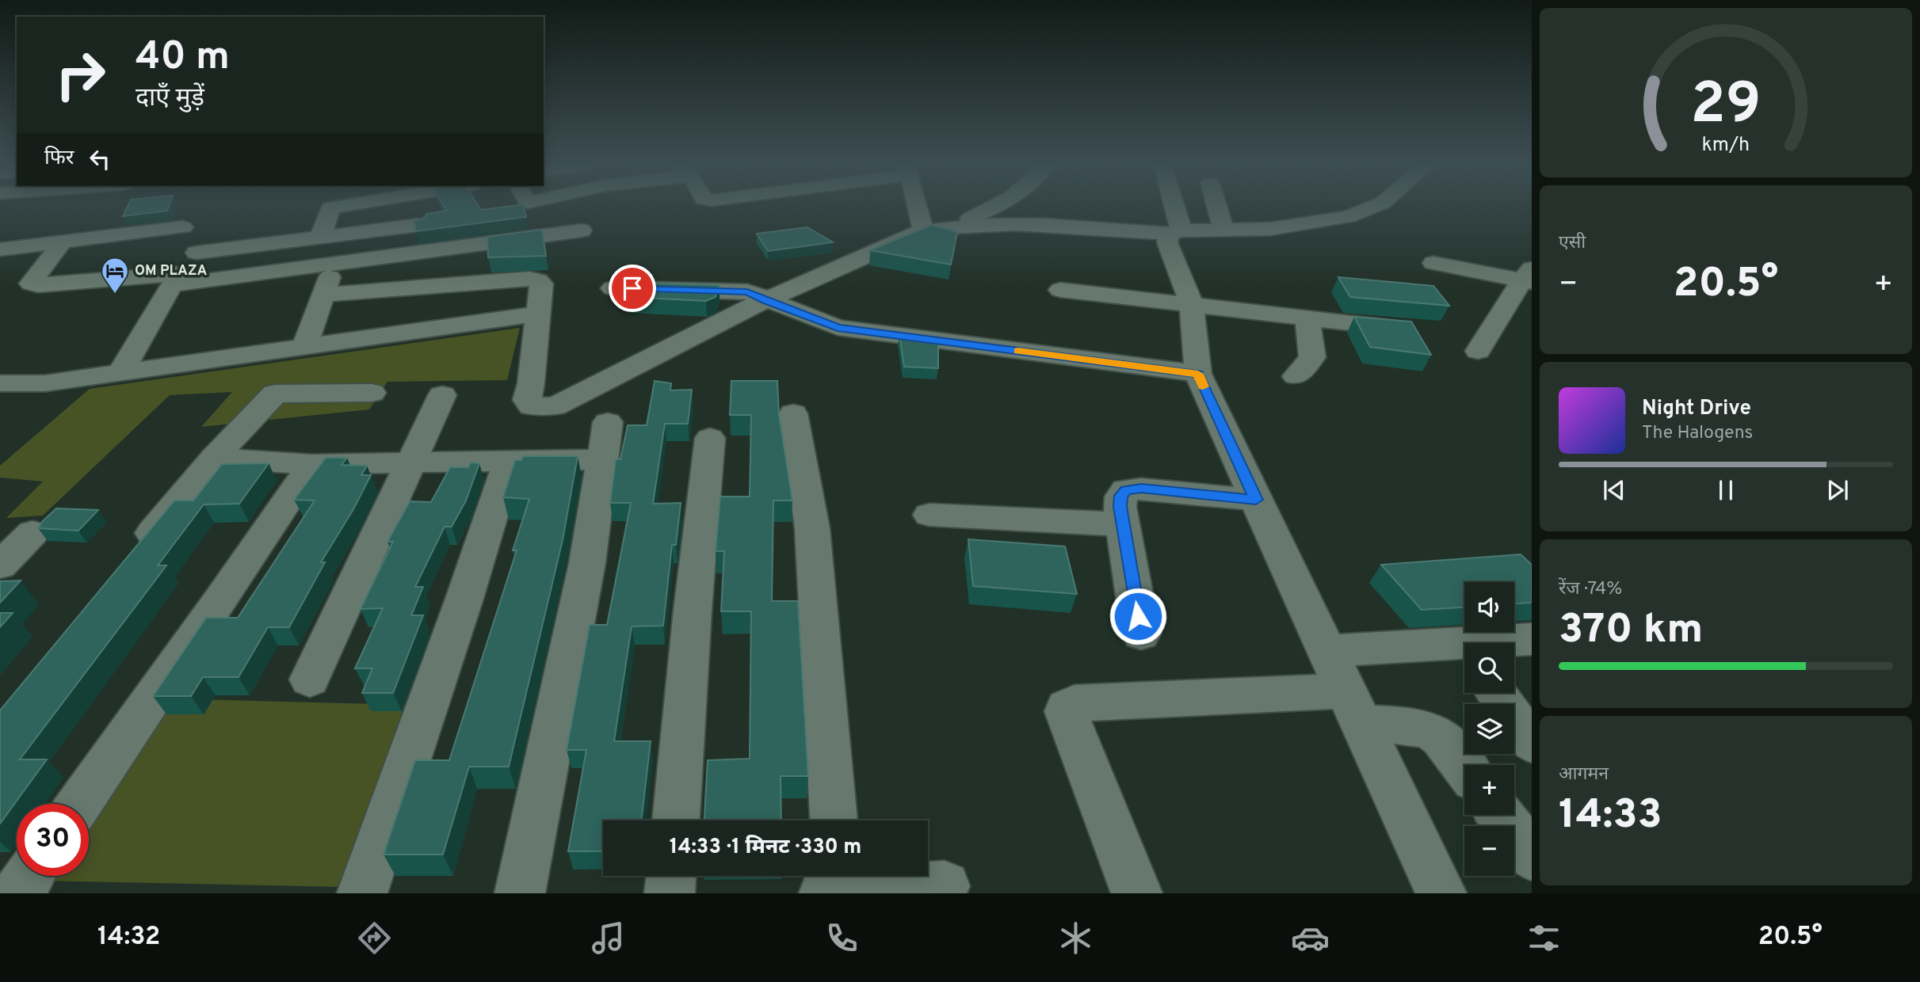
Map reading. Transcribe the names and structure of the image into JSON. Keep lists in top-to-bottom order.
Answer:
{
  "places": {
    "hotel": ["OM PLAZA"]
  },
  "page": {
    "turn": ["40 m", "दाएँ मुड़ें"],
    "then": "फिर",
    "tile": [
      "एसी",
      ["रेंज · 74%", "370 km"],
      ["आगमन", "14:33"]
    ],
    "heat": ["−", "20.5°", "+"],
    "song": ["Night Drive", "The Halogens"],
    "map_buttons": ["+", "−"],
    "limit": "30",
    "trip": "14:33 · 1 मिनट · 330 m",
    "tabs": ["14:32", "20.5°"],
    "gauge": ["29", "km/h"]
  }
}
